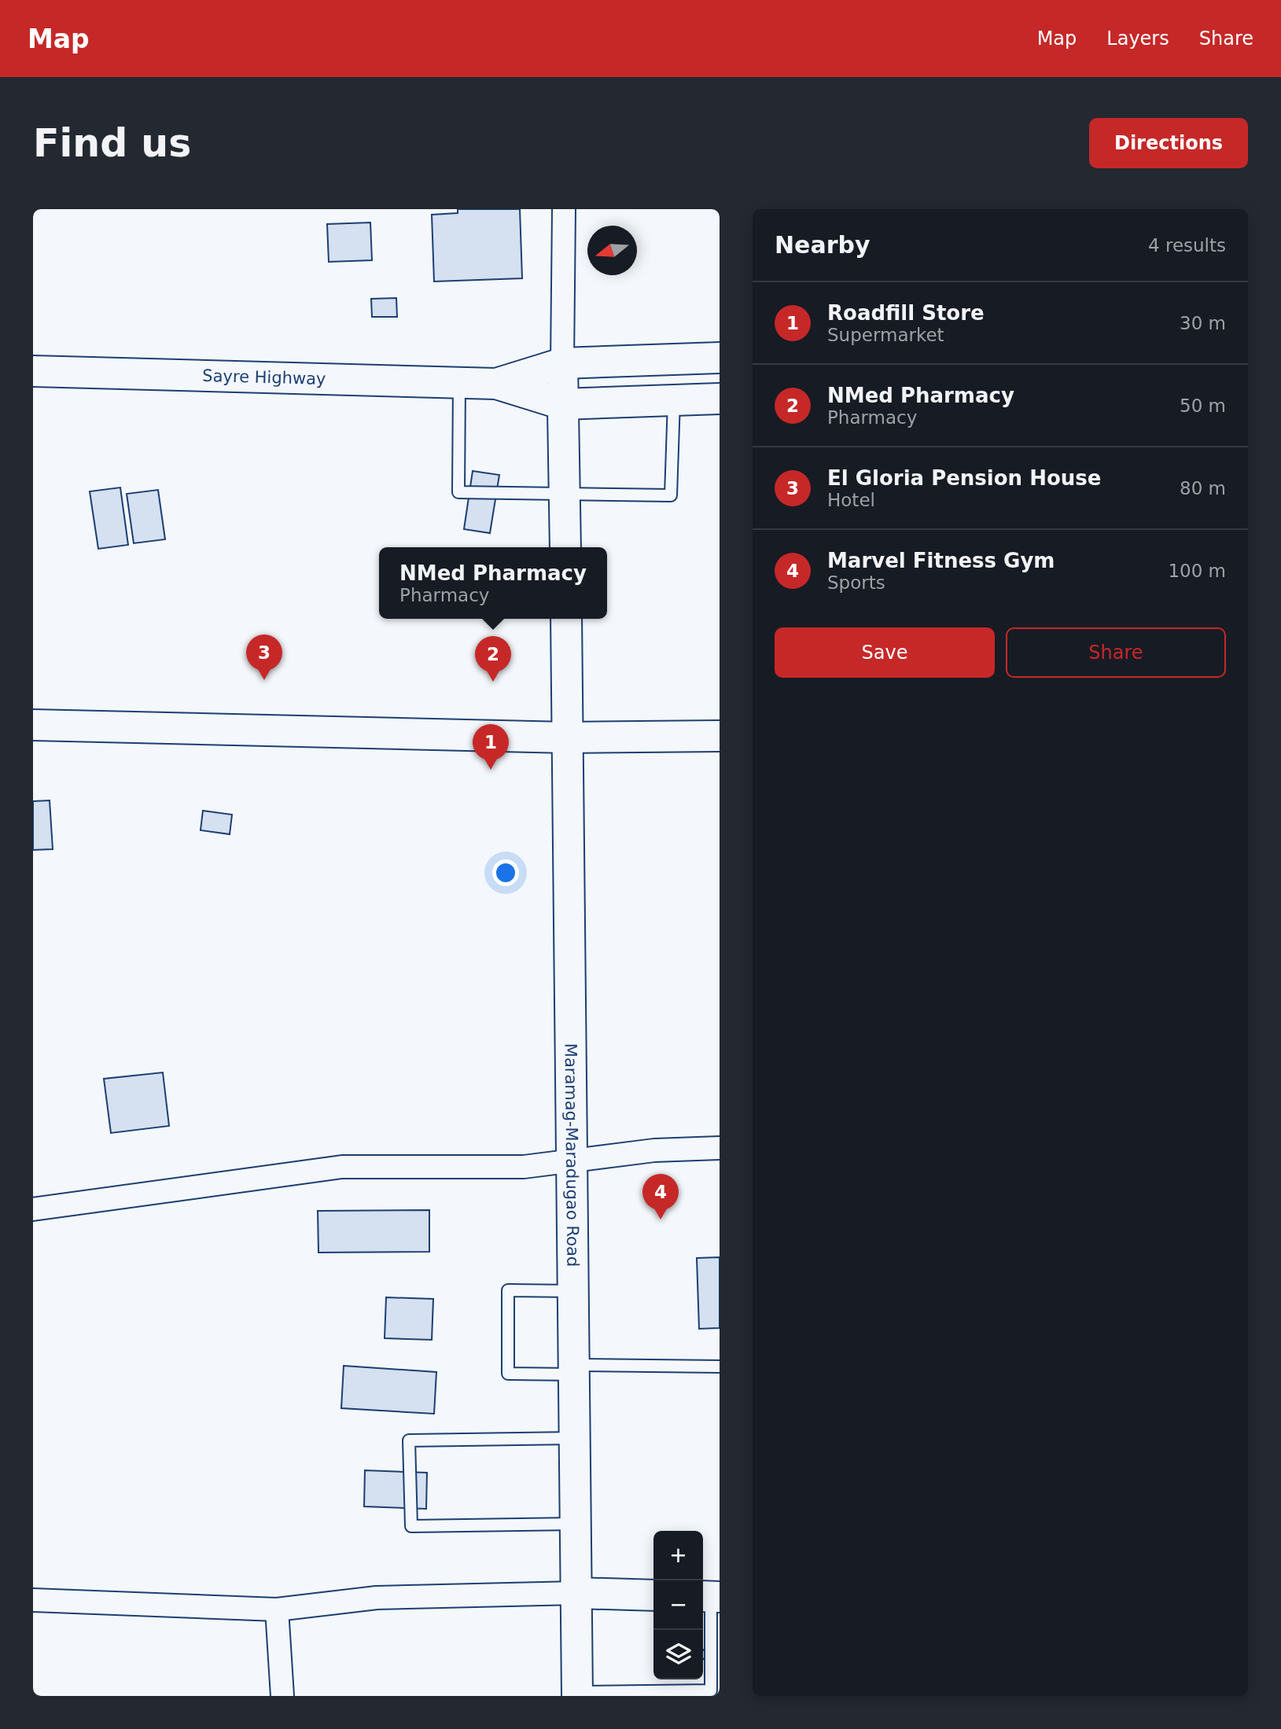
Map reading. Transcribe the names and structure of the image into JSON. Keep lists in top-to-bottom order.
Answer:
{
  "streets": {
    "main road": ["Sayre Highway", "Maramag-Maradugao Road"]
  },
  "north": "left",
  "page": {
    "header": "Map",
    "nav": ["Map", "Layers", "Share"],
    "buttons": [
      "Directions",
      ["Save", "Share"]
    ],
    "title": "Find us",
    "heading": ["Nearby", "4 results"],
    "list": [
      {
        "mark": "1",
        "name": "Roadfill Store",
        "note": "Supermarket",
        "value": "30 m"
      },
      {
        "mark": "2",
        "name": "NMed Pharmacy",
        "note": "Pharmacy",
        "value": "50 m"
      },
      {
        "mark": "3",
        "name": "El Gloria Pension House",
        "note": "Hotel",
        "value": "80 m"
      },
      {
        "mark": "4",
        "name": "Marvel Fitness Gym",
        "note": "Sports",
        "value": "100 m"
      }
    ],
    "popup": ["NMed Pharmacy", "Pharmacy"],
    "pins": [
      "3",
      "2",
      "1",
      "4"
    ],
    "map_buttons": ["+", "−"]
  }
}
